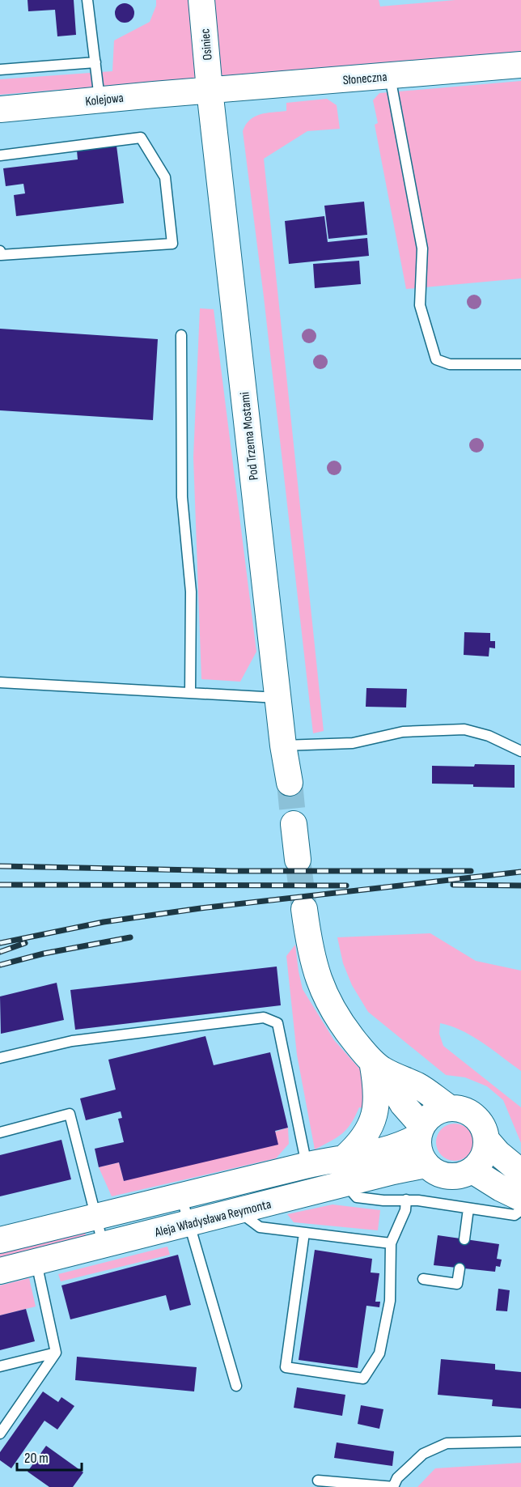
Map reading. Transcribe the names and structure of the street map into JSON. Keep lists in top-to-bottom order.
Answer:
{
  "streets": {
    "street": [
      "Osiniec",
      "Słoneczna",
      "Kolejowa",
      "Pod Trzema Mostami",
      "Aleja Władysława Reymonta"
    ]
  },
  "crossings": [
    ["Osiniec", "Słoneczna"],
    ["Osiniec", "Kolejowa"],
    ["Osiniec", "Pod Trzema Mostami"],
    ["Słoneczna", "Kolejowa"],
    ["Słoneczna", "Pod Trzema Mostami"],
    ["Kolejowa", "Pod Trzema Mostami"]
  ],
  "scale_bar": "20 m"
}
